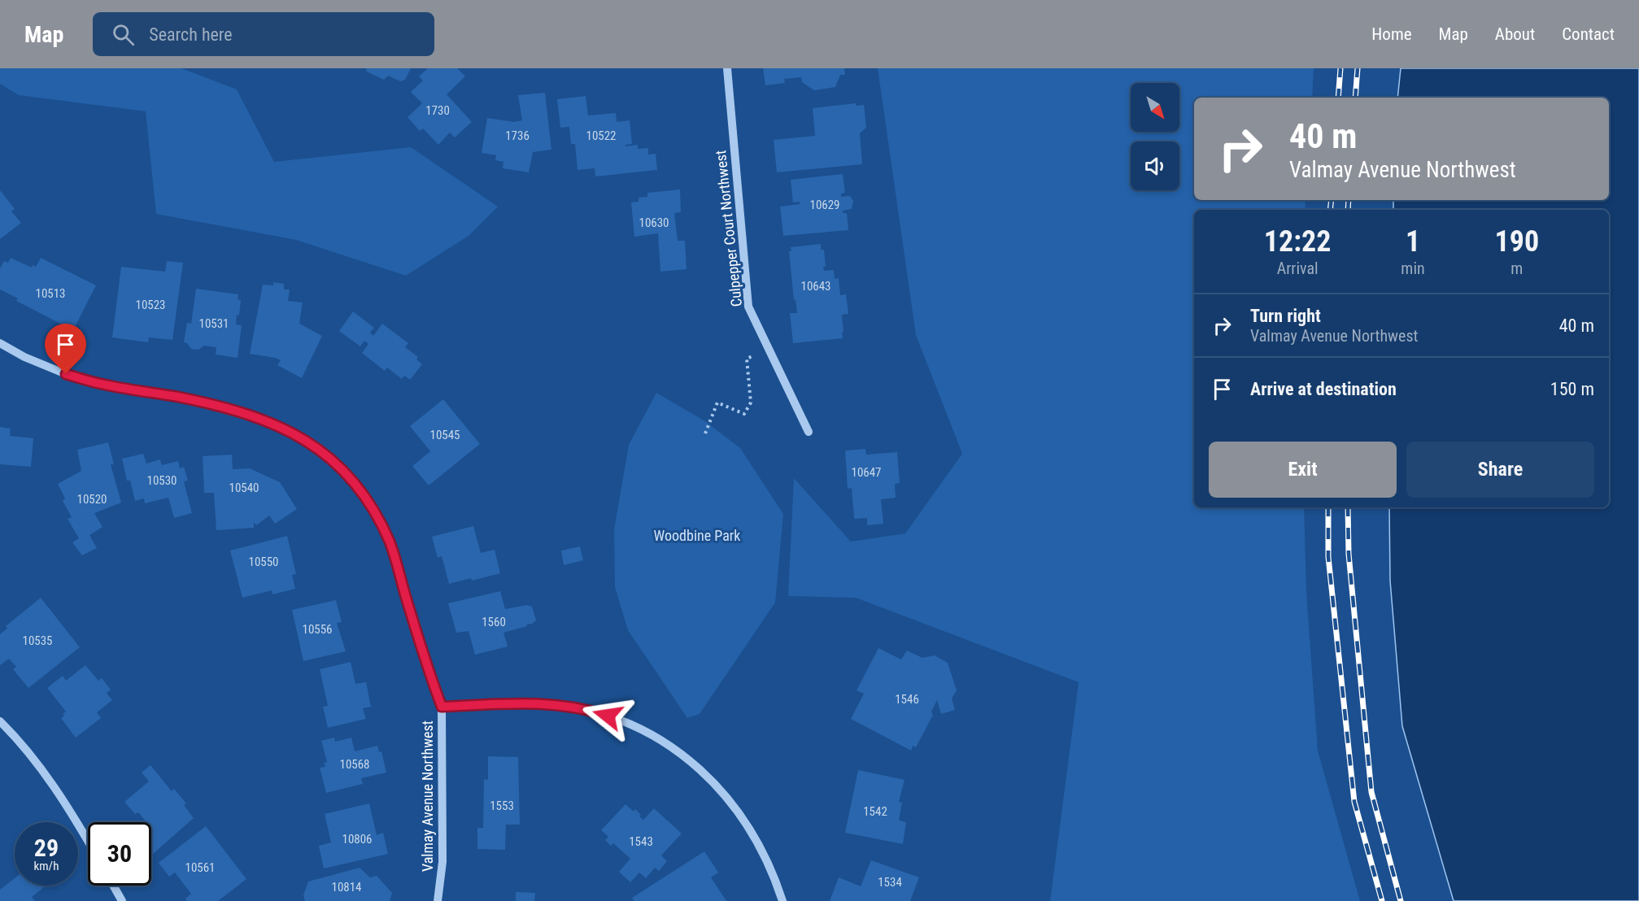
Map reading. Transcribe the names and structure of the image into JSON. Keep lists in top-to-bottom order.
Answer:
{
  "streets": {
    "street": ["Culpepper Court Northwest", "Valmay Avenue Northwest"]
  },
  "parks": ["Woodbine Park"],
  "house_numbers": [
    "1730",
    "1736",
    "10522",
    "10629",
    "10630",
    "10643",
    "10513",
    "10523",
    "10531",
    "10545",
    "10647",
    "10530",
    "10540",
    "10520",
    "10550",
    "1560",
    "10556",
    "10535",
    "1546",
    "10568",
    "1553",
    "1542",
    "10806",
    "1543",
    "10561",
    "1534",
    "10814"
  ],
  "north": "bottom right",
  "page": {
    "header": "Map",
    "search": "Search here",
    "nav": [
      "Home",
      "Map",
      "About",
      "Contact"
    ],
    "turn": ["40 m", "Valmay Avenue Northwest"],
    "eta": [
      "12:22",
      "Arrival",
      "1",
      "min",
      "190",
      "m"
    ],
    "list": [
      {
        "name": "Turn right",
        "note": "Valmay Avenue Northwest",
        "value": "40 m"
      },
      {
        "name": "Arrive at destination",
        "value": "150 m"
      }
    ],
    "buttons": ["Exit", "Share"],
    "speed": "29 km/h",
    "limit": "30"
  }
}
